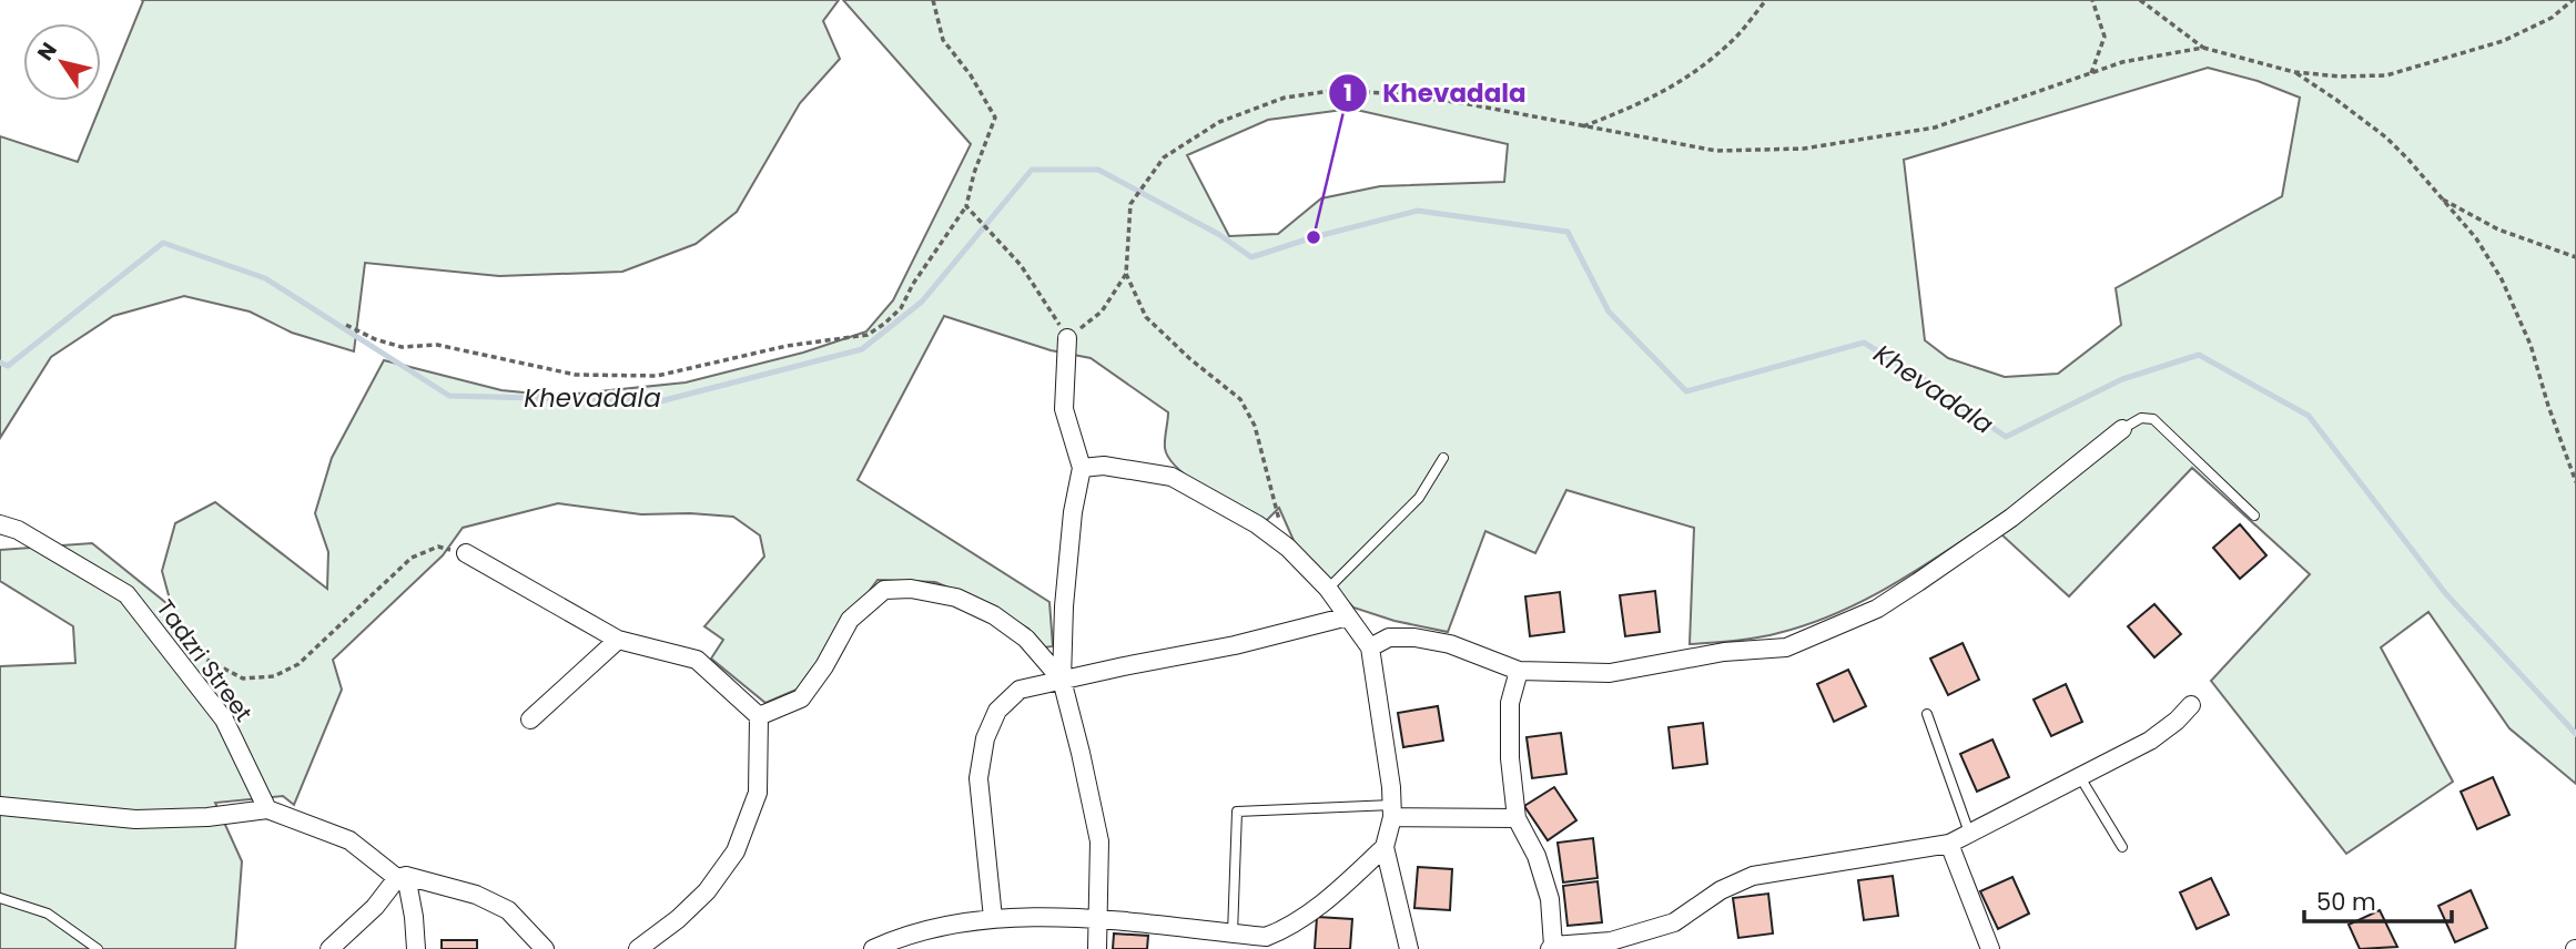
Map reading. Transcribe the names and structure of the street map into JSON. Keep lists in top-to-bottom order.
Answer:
{
  "streets": {
    "street": ["Tadzri Street"]
  },
  "water": ["Khevadala"],
  "places": ["Khevadala"],
  "scale_bar": "50 m",
  "north": "top left"
}
